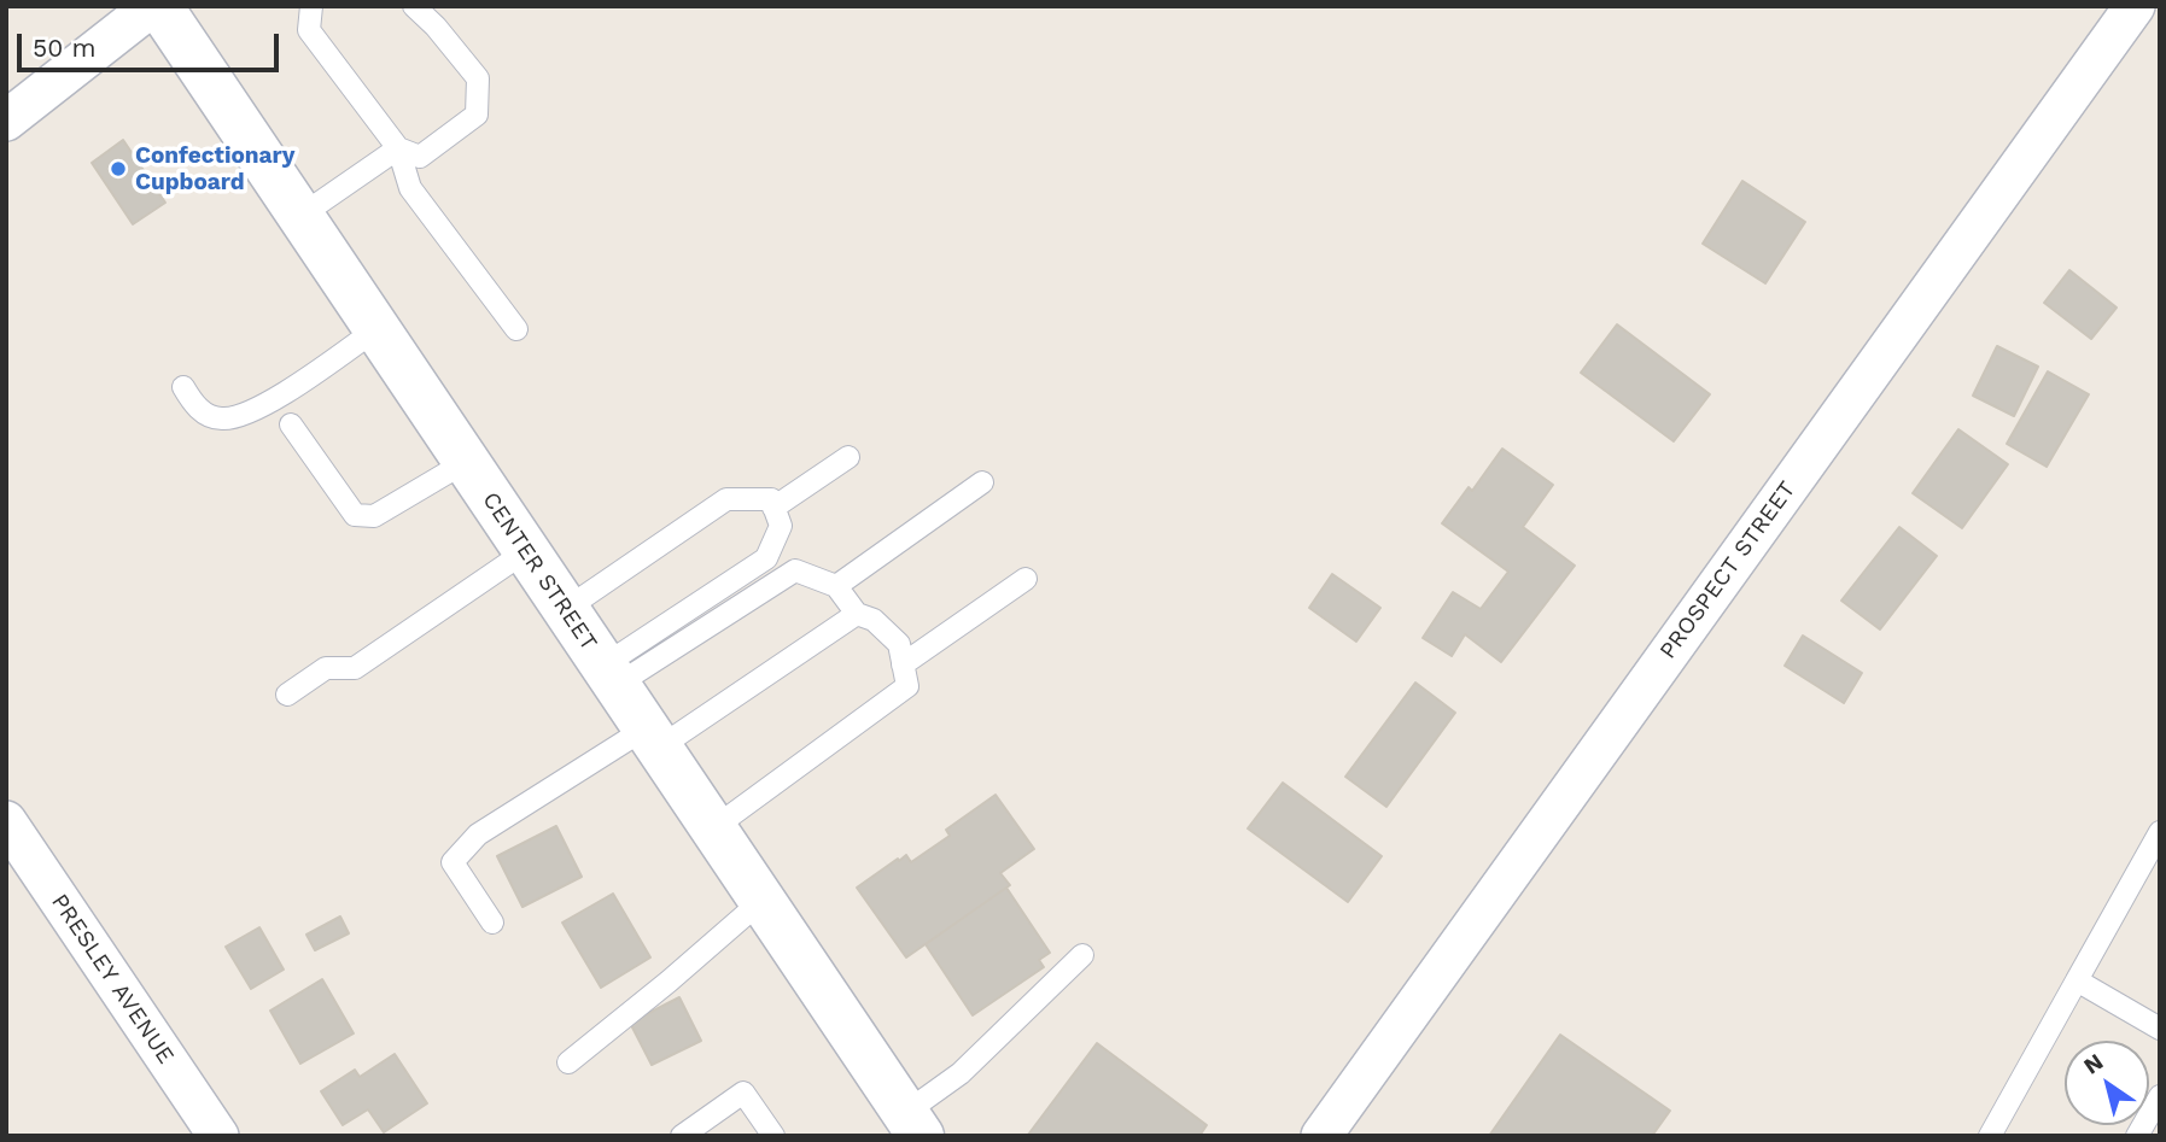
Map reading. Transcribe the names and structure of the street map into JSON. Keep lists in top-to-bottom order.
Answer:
{
  "streets": {
    "main road": ["CENTER STREET"],
    "street": ["PROSPECT STREET", "PRESLEY AVENUE"]
  },
  "places": ["Confectionary Cupboard"],
  "scale_bar": "50 m",
  "north": "top left"
}
